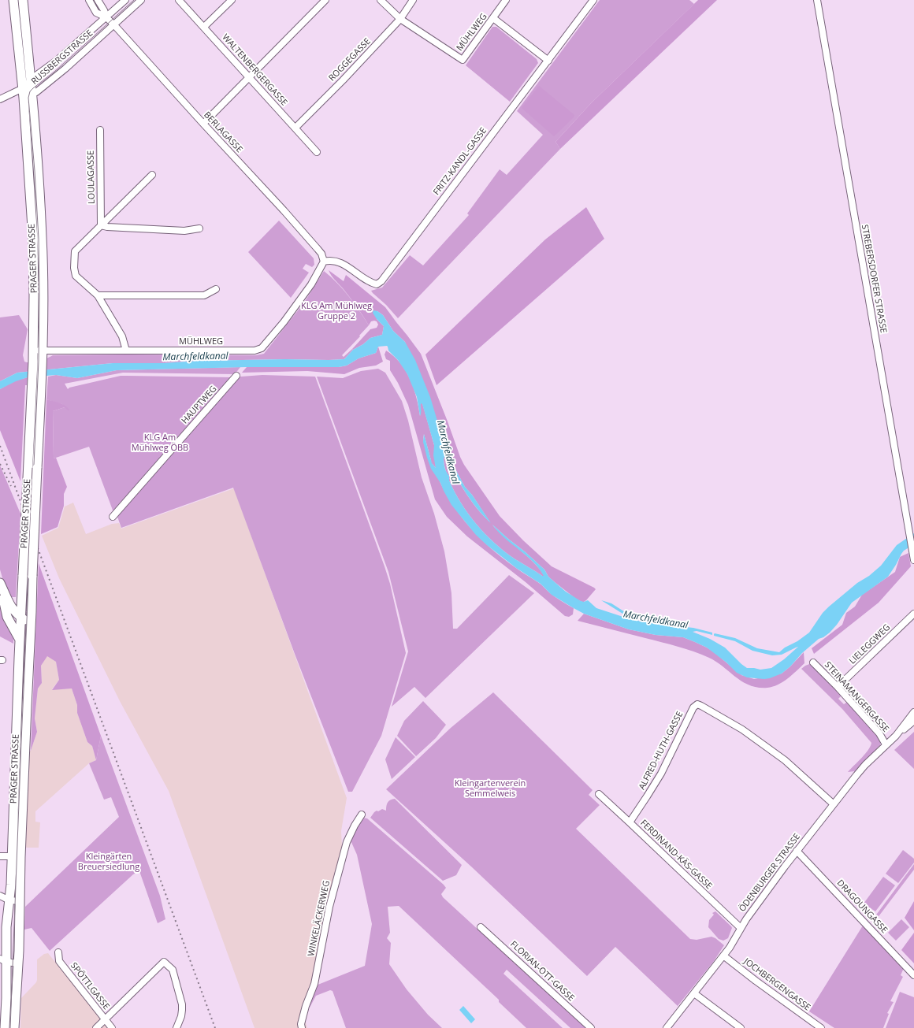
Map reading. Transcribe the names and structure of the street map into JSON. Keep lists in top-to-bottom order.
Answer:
{
  "streets": {
    "main road": ["PRAGER STRASSE"],
    "street": [
      "MÜHLWEG",
      "RUSSBERGSTRASSE",
      "ROGGEGASSE",
      "WALTENBERGERGASSE",
      "BERLAGASSE",
      "FRITZ-KANDL-GASSE",
      "LOULAGASSE",
      "STREBERSDORFER STRASSE",
      "HAUPTWEG",
      "LIELEGGWEG",
      "STEINAMANGERGASSE",
      "ALFRED-HUTH-GASSE",
      "FERDINAND-KÄS-GASSE",
      "ÖDENBURGER STRASSE",
      "DRAGOUNGASSE",
      "WINKELÄCKERWEG",
      "FLORIAN-OTT-GASSE",
      "JOCHBERGENGASSE",
      "SPÖTTLGASSE"
    ]
  },
  "crossings": [
    ["MÜHLWEG", "ROGGEGASSE"],
    ["MÜHLWEG", "BERLAGASSE"],
    ["MÜHLWEG", "FRITZ-KANDL-GASSE"],
    ["MÜHLWEG", "PRAGER STRASSE"],
    ["RUSSBERGSTRASSE", "BERLAGASSE"],
    ["RUSSBERGSTRASSE", "PRAGER STRASSE"],
    ["ROGGEGASSE", "WALTENBERGERGASSE"],
    ["BERLAGASSE", "FRITZ-KANDL-GASSE"],
    ["LIELEGGWEG", "STEINAMANGERGASSE"],
    ["STEINAMANGERGASSE", "ÖDENBURGER STRASSE"],
    ["ALFRED-HUTH-GASSE", "FERDINAND-KÄS-GASSE"],
    ["ALFRED-HUTH-GASSE", "ÖDENBURGER STRASSE"],
    ["FERDINAND-KÄS-GASSE", "ÖDENBURGER STRASSE"],
    ["ÖDENBURGER STRASSE", "DRAGOUNGASSE"],
    ["ÖDENBURGER STRASSE", "JOCHBERGENGASSE"]
  ],
  "water": ["Marchfeldkanal"],
  "parks": [
    "KLG Am Mühlweg Gruppe 2",
    "KLG Am Mühlweg ÖBB",
    "Kleingartenverein Semmelweis",
    "Kleingärten Breuersiedlung"
  ]
}
